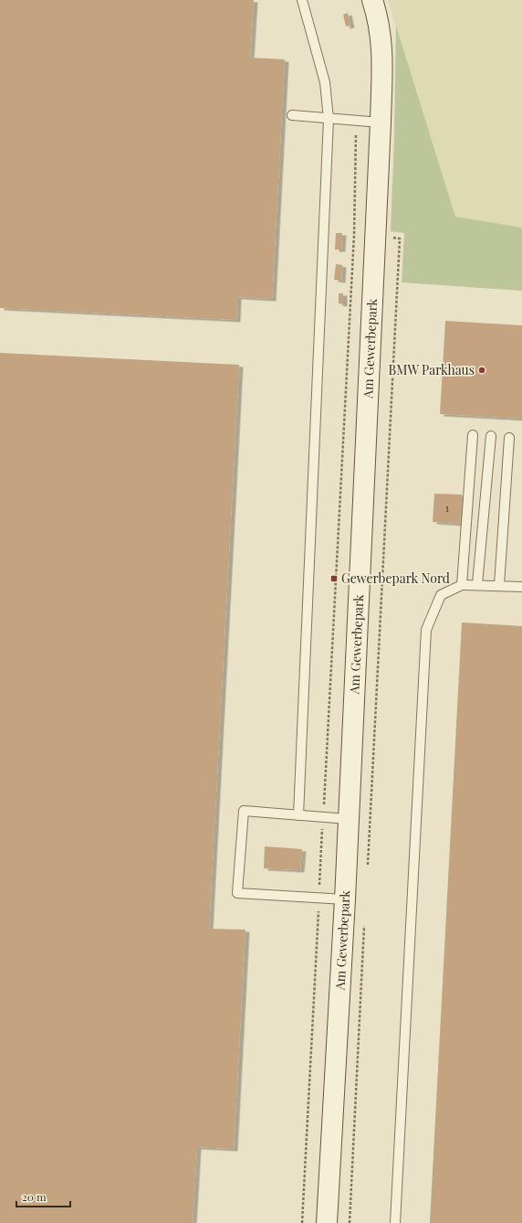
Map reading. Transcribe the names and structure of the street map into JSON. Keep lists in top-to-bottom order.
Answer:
{
  "streets": {
    "street": ["Am Gewerbepark"]
  },
  "places": {
    "other": ["BMW Parkhaus"],
    "transit": ["Gewerbepark Nord"]
  },
  "house_numbers": ["1"],
  "scale_bar": "20 m"
}
